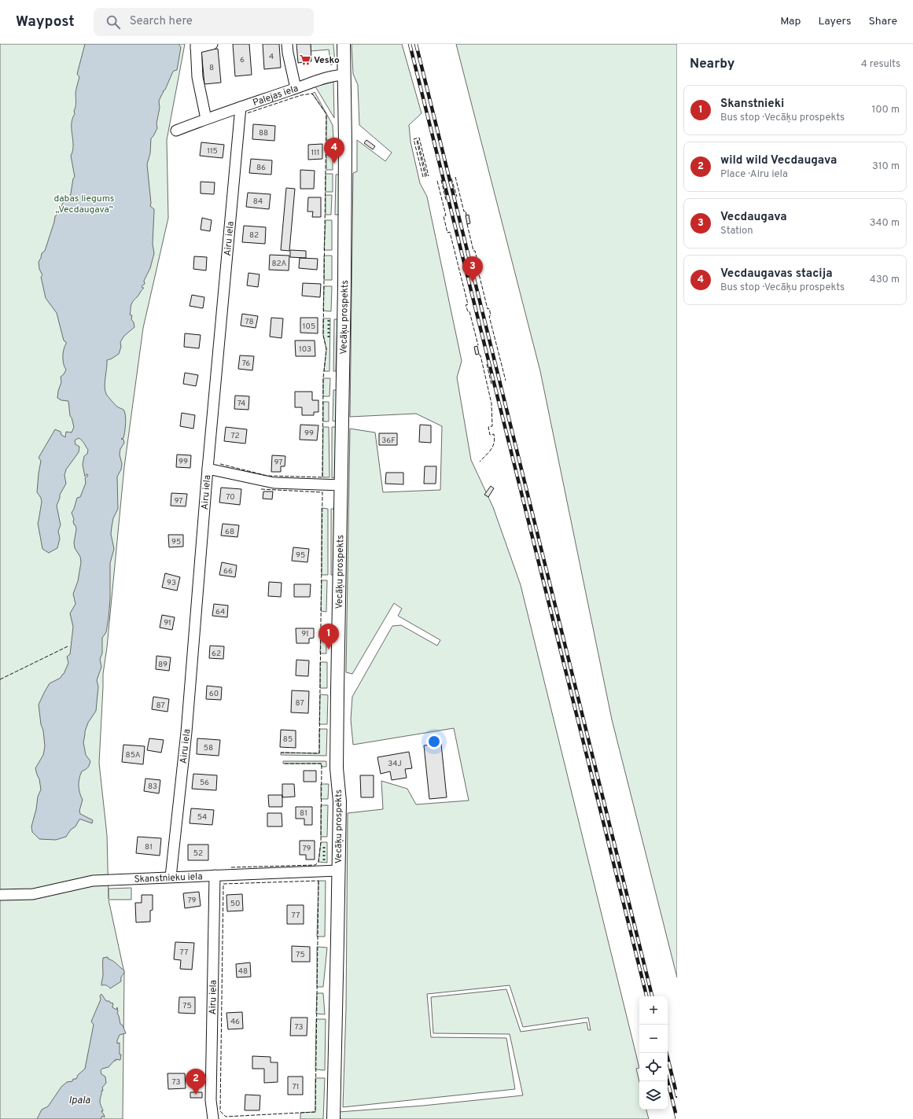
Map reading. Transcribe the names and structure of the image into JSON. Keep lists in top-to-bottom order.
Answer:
{
  "streets": {
    "main road": ["Vecāķu prospekts"],
    "street": ["Palejas iela", "Airu iela", "Skanstnieku iela"]
  },
  "crossings": [
    ["Palejas iela", "Airu iela"],
    ["Palejas iela", "Vecāķu prospekts"],
    ["Airu iela", "Skanstnieku iela"],
    ["Vecāķu prospekts", "Skanstnieku iela"]
  ],
  "water": ["Ipala"],
  "parks": ["dabas liegums „Vecdaugava”"],
  "places": {
    "supermarket": ["Vesko"]
  },
  "house_numbers": [
    "4",
    "6",
    "8",
    "88",
    "115",
    "111",
    "86",
    "84",
    "82",
    "82A",
    "78",
    "105",
    "103",
    "76",
    "74",
    "99",
    "72",
    "36F",
    "99",
    "97",
    "70",
    "97",
    "68",
    "95",
    "95",
    "66",
    "93",
    "64",
    "91",
    "91",
    "62",
    "89",
    "60",
    "87",
    "87",
    "85",
    "58",
    "85A",
    "34J",
    "56",
    "83",
    "81",
    "54",
    "81",
    "79",
    "52",
    "79",
    "50",
    "77",
    "77",
    "75",
    "48",
    "75",
    "46",
    "73",
    "73",
    "71"
  ],
  "page": {
    "header": "Waypost",
    "search": "Search here",
    "nav": ["Map", "Layers", "Share"],
    "heading": ["Nearby", "4 results"],
    "list": [
      {
        "mark": "1",
        "name": "Skanstnieki",
        "note": "Bus stop · Vecāķu prospekts",
        "value": "100 m"
      },
      {
        "mark": "2",
        "name": "wild wild Vecdaugava",
        "note": "Place · Airu iela",
        "value": "310 m"
      },
      {
        "mark": "3",
        "name": "Vecdaugava",
        "note": "Station",
        "value": "340 m"
      },
      {
        "mark": "4",
        "name": "Vecdaugavas stacija",
        "note": "Bus stop · Vecāķu prospekts",
        "value": "430 m"
      }
    ],
    "pins": [
      "4",
      "3",
      "1",
      "2"
    ],
    "map_buttons": ["+", "−"]
  }
}
